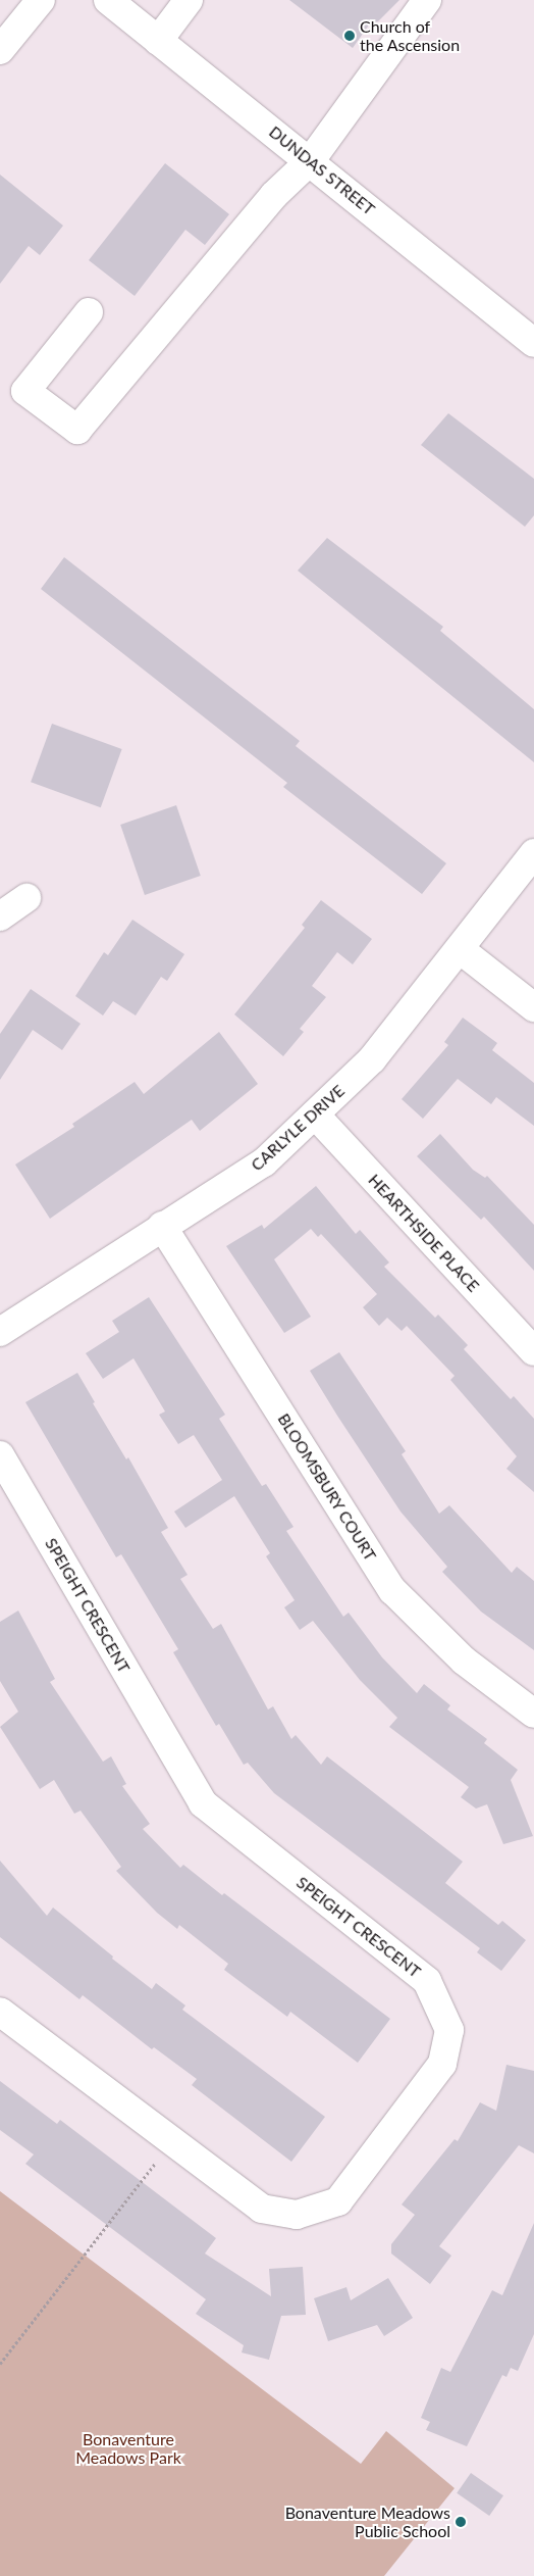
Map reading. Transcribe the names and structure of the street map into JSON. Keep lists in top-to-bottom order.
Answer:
{
  "streets": {
    "street": [
      "DUNDAS STREET",
      "CARLYLE DRIVE",
      "HEARTHSIDE PLACE",
      "BLOOMSBURY COURT",
      "SPEIGHT CRESCENT"
    ]
  },
  "crossings": [
    ["CARLYLE DRIVE", "HEARTHSIDE PLACE"],
    ["CARLYLE DRIVE", "BLOOMSBURY COURT"]
  ],
  "parks": ["Bonaventure Meadows Park"],
  "places": ["Church of the Ascension", "Bonaventure Meadows Public School"]
}
